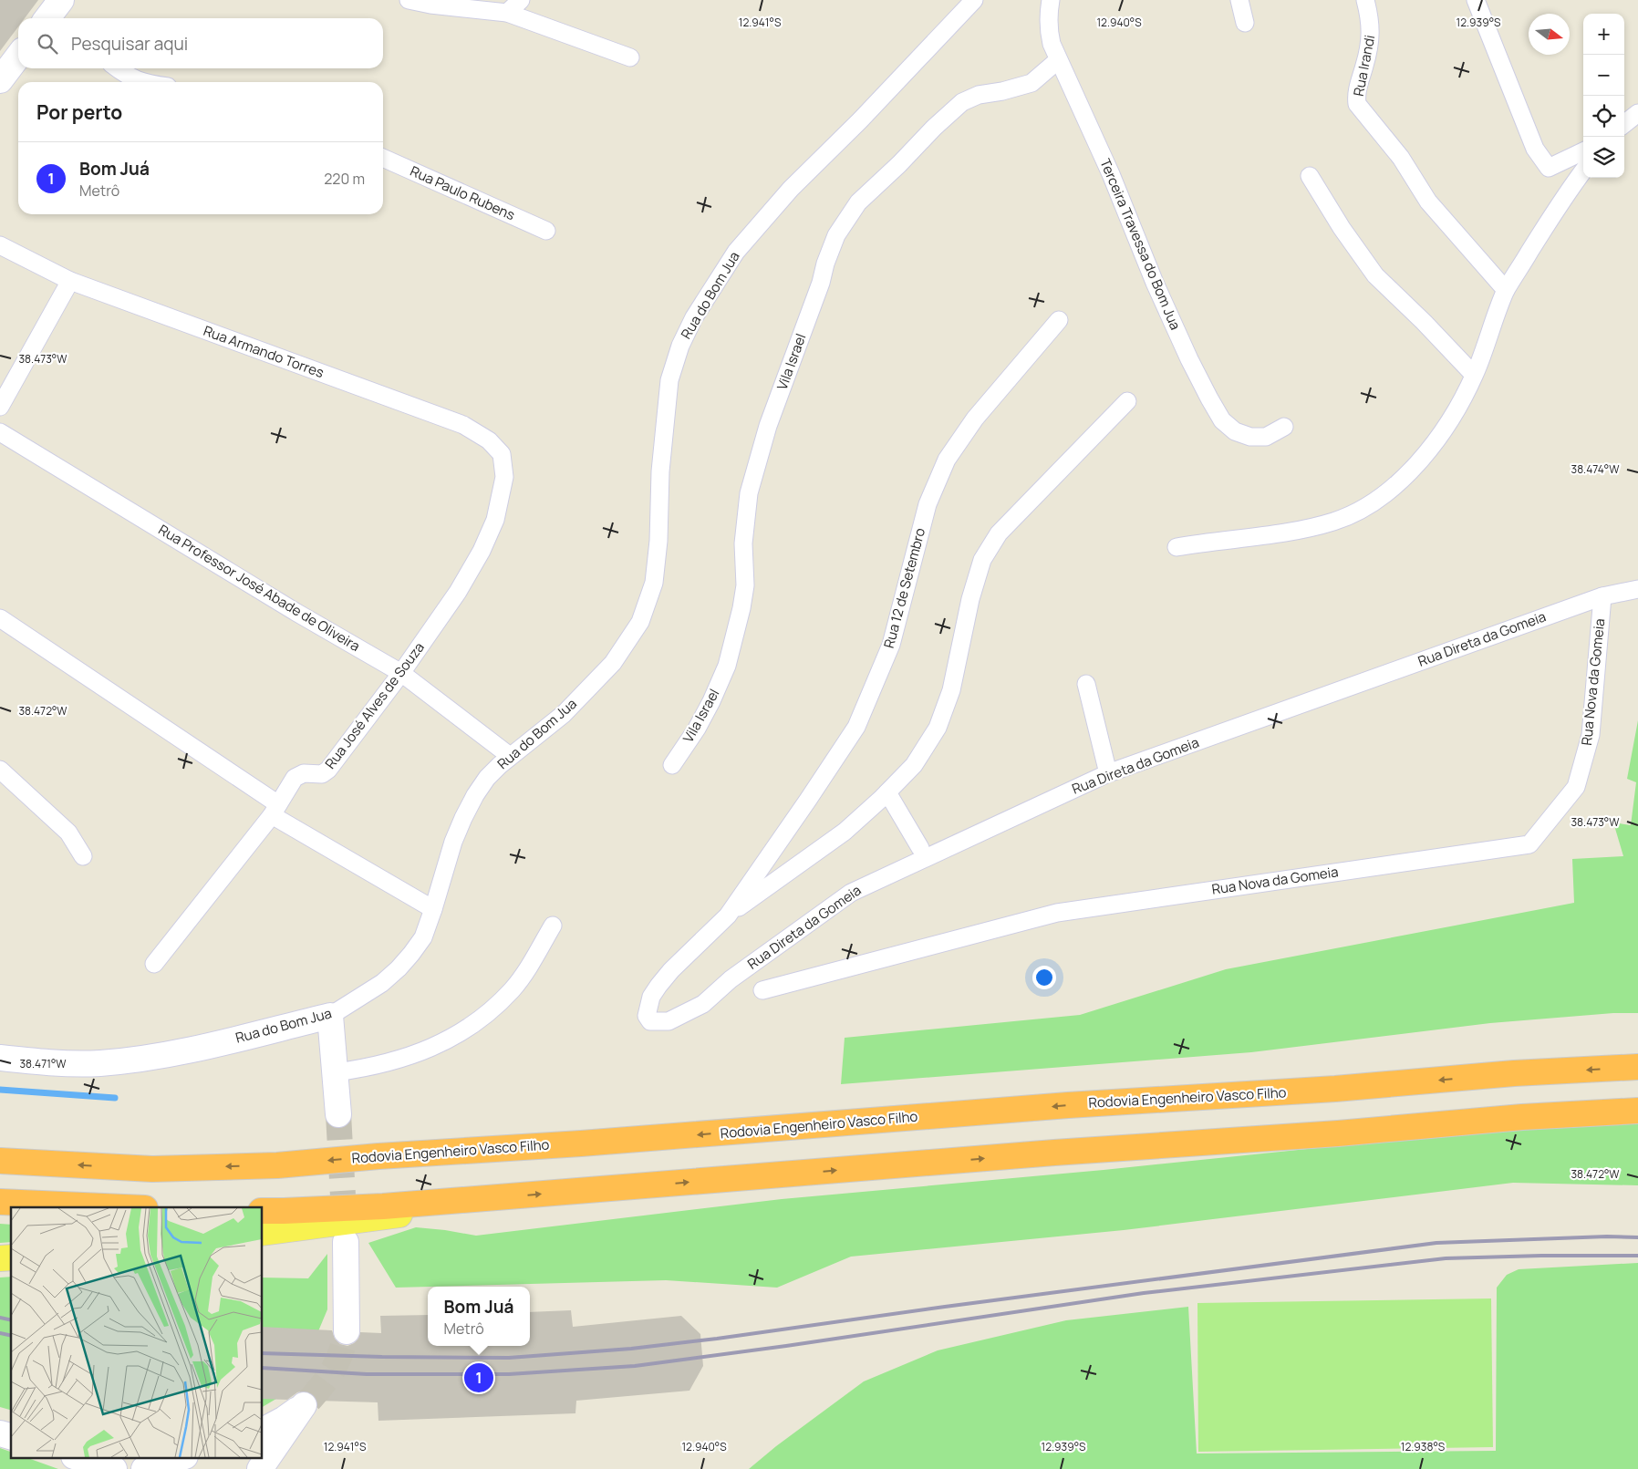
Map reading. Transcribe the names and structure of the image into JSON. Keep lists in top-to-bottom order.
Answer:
{
  "streets": {
    "highway": ["Rodovia Engenheiro Vasco Filho"],
    "street": [
      "Rua Irandi",
      "Rua Paulo Rubens",
      "Terceira Travessa do Bom Jua",
      "Rua do Bom Jua",
      "Rua Armando Torres",
      "Vila Israel",
      "Rua Professor José Abade de Oliveira",
      "Rua 12 de Setembro",
      "Rua Direta da Gomeia",
      "Rua Nova da Gomeia",
      "Rua José Alves de Souza"
    ]
  },
  "crossings": [
    ["Terceira Travessa do Bom Jua", "Vila Israel"],
    ["Rua do Bom Jua", "Rua Professor José Abade de Oliveira"],
    ["Rua Armando Torres", "Rua José Alves de Souza"],
    ["Rua Professor José Abade de Oliveira", "Rua José Alves de Souza"],
    ["Rua 12 de Setembro", "Rua Direta da Gomeia"],
    ["Rua Direta da Gomeia", "Rua Nova da Gomeia"]
  ],
  "north": "right",
  "page": {
    "map_buttons": ["+", "−"],
    "search": "Pesquisar aqui",
    "heading": "Por perto",
    "list": [
      {
        "mark": "1",
        "name": "Bom Juá",
        "note": "Metrô",
        "value": "220 m"
      }
    ],
    "popup": ["Bom Juá", "Metrô"],
    "pins": "1"
  },
  "coordinates": [
    "12.941°S",
    "12.940°S",
    "12.939°S",
    "38.473°W",
    "38.474°W",
    "38.472°W",
    "38.471°W",
    "12.938°S"
  ]
}
